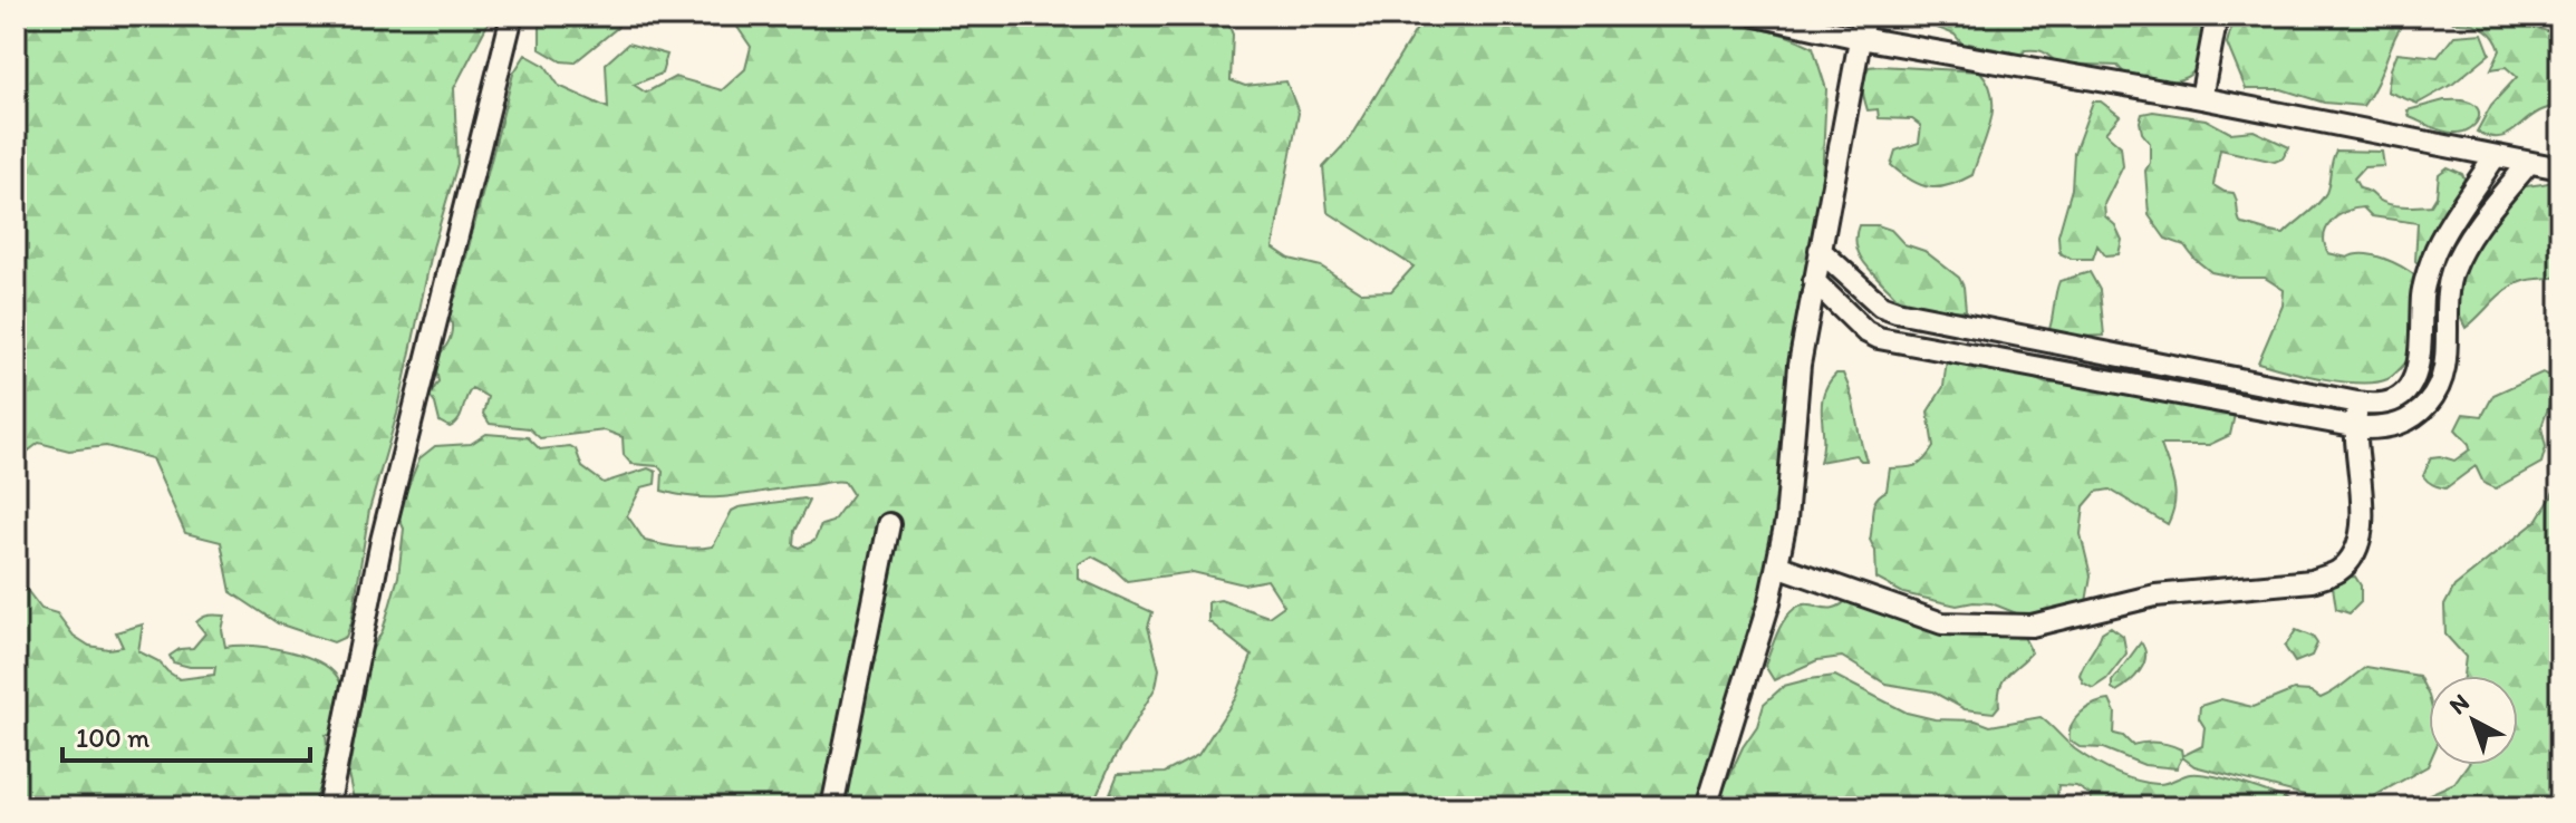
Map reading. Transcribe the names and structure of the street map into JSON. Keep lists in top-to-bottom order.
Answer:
{
  "scale_bar": "100 m",
  "north": "top left"
}
